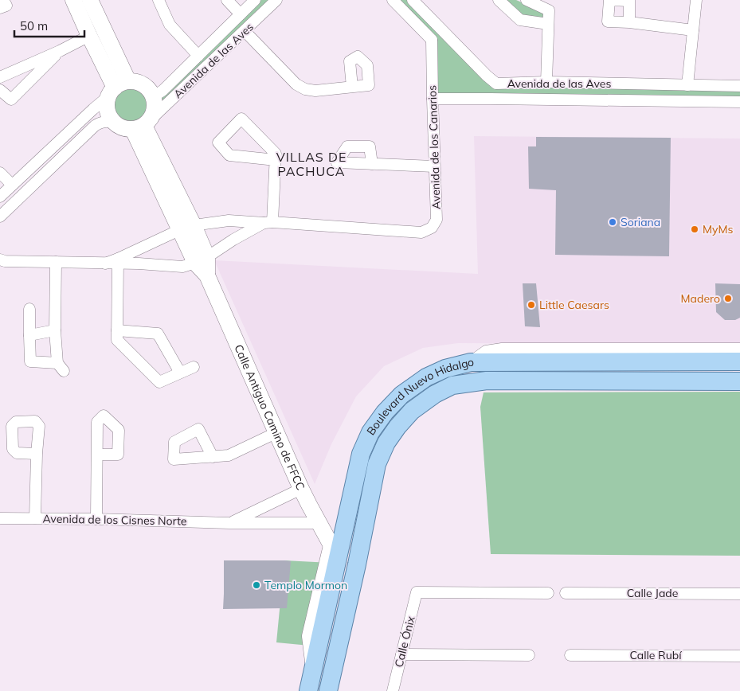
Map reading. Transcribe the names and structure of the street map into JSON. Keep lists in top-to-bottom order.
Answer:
{
  "streets": {
    "main road": ["Boulevard Nuevo Hidalgo", "Calle Antiguo Camino de FFCC"],
    "street": [
      "Avenida de las Aves",
      "Avenida de los Canarios",
      "Avenida de los Cisnes Norte",
      "Calle Jade",
      "Calle Ónix",
      "Calle Rubí"
    ]
  },
  "crossings": [
    ["Avenida de las Aves", "Avenida de los Canarios"],
    ["Avenida de las Aves", "Calle Antiguo Camino de FFCC"],
    ["Avenida de los Canarios", "Calle Antiguo Camino de FFCC"],
    ["Boulevard Nuevo Hidalgo", "Calle Antiguo Camino de FFCC"],
    ["Calle Antiguo Camino de FFCC", "Avenida de los Cisnes Norte"]
  ],
  "districts": ["VILLAS DE PACHUCA"],
  "places": [
    "Soriana",
    "MyMs",
    "Madero",
    "Little Caesars",
    "Templo Mormon"
  ],
  "scale_bar": "50 m"
}
